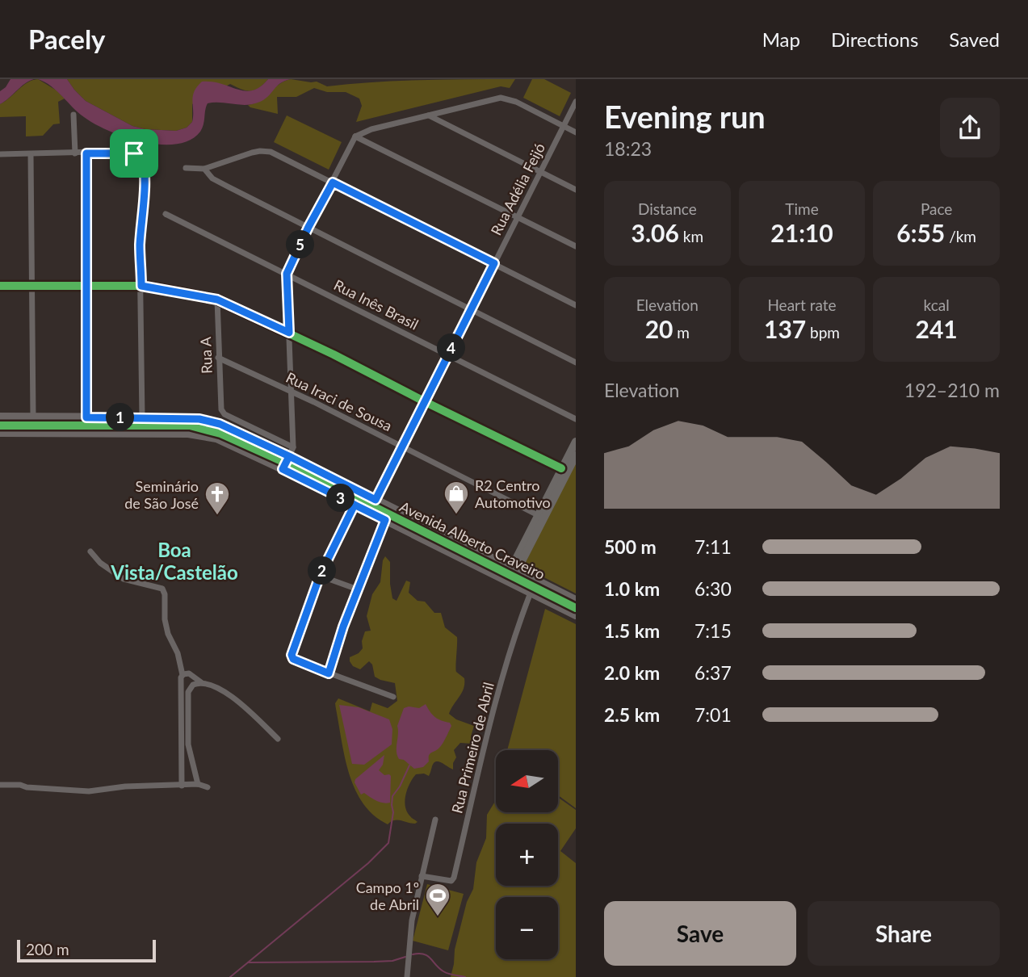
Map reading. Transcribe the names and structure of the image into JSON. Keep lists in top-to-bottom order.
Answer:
{
  "streets": {
    "main road": ["Avenida Alberto Craveiro"],
    "street": [
      "Rua Adélia Feijó",
      "Rua Inês Brasil",
      "Rua A",
      "Rua Iraci de Sousa",
      "Rua Primeiro de Abril"
    ]
  },
  "crossings": [
    ["Rua Adélia Feijó", "Rua Inês Brasil"],
    ["Rua Adélia Feijó", "Rua Iraci de Sousa"],
    ["Rua Adélia Feijó", "Avenida Alberto Craveiro"],
    ["Rua A", "Rua Iraci de Sousa"],
    ["Avenida Alberto Craveiro", "Rua Primeiro de Abril"]
  ],
  "districts": ["Boa Vista/Castelão"],
  "places": {
    "shop": ["R2 Centro Automotivo"],
    "church": ["Seminário de São José"],
    "sports": ["Campo 1º de Abril"]
  },
  "scale_bar": "200 m",
  "north": "left",
  "page": {
    "header": "Pacely",
    "nav": ["Map", "Directions", "Saved"],
    "heading": ["Evening run", "18:23"],
    "stats": [
      ["Distance", "3.06 km"],
      ["Time", "21:10"],
      ["Pace", "6:55 /km"],
      ["Elevation", "20 m"],
      ["Heart rate", "137 bpm"],
      ["kcal", "241"]
    ],
    "pins": [
      "5",
      "4",
      "1",
      "3",
      "2"
    ],
    "chart": ["Elevation", "192–210 m"],
    "list": [
      {
        "name": "500 m",
        "note": "7:11"
      },
      {
        "name": "1.0 km",
        "note": "6:30"
      },
      {
        "name": "1.5 km",
        "note": "7:15"
      },
      {
        "name": "2.0 km",
        "note": "6:37"
      },
      {
        "name": "2.5 km",
        "note": "7:01"
      }
    ],
    "map_buttons": ["+", "−"],
    "buttons": ["Save", "Share"],
    "scale": "200 m"
  }
}
